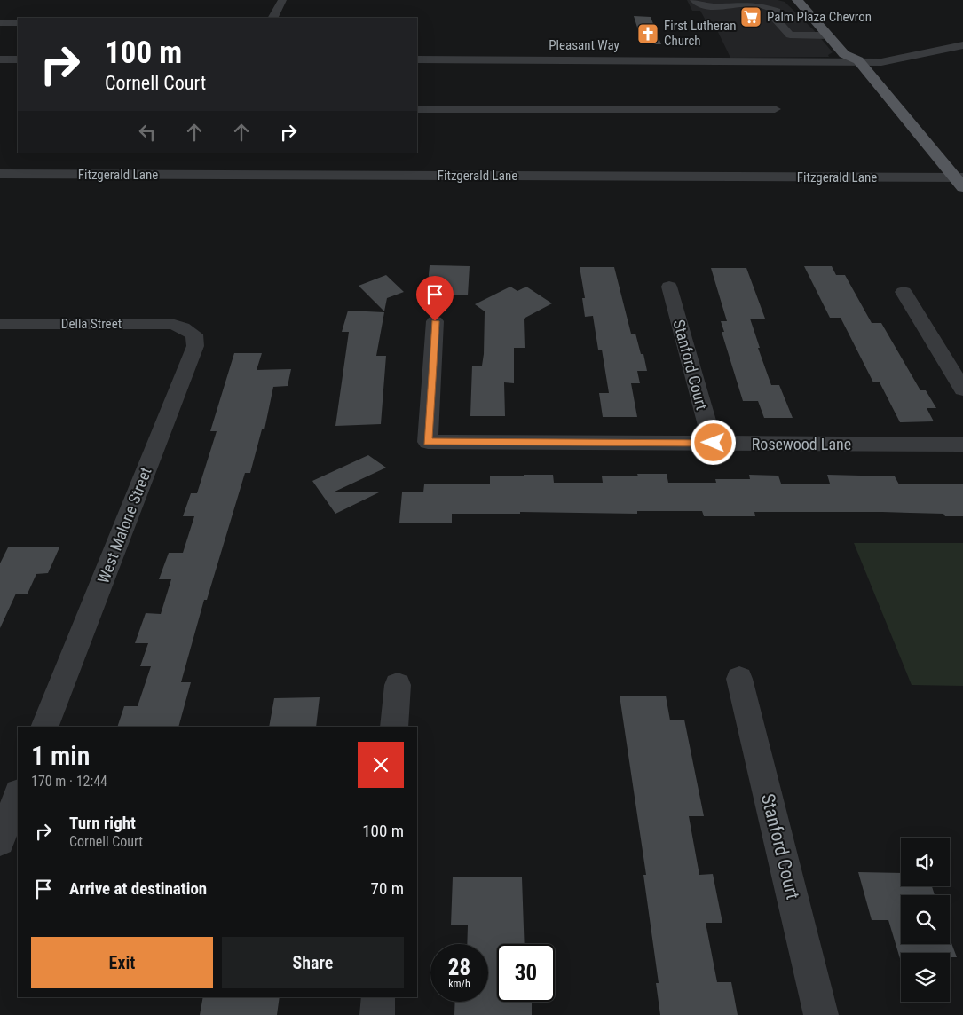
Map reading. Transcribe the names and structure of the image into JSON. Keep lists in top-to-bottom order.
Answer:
{
  "streets": {
    "street": [
      "Pleasant Way",
      "Fitzgerald Lane",
      "Della Street",
      "Stanford Court",
      "Rosewood Lane",
      "West Malone Street"
    ]
  },
  "crossings": [
    ["Della Street", "West Malone Street"],
    ["Stanford Court", "Rosewood Lane"]
  ],
  "places": {
    "supermarket": ["Palm Plaza Chevron"],
    "church": ["First Lutheran Church"]
  },
  "page": {
    "turn": ["100 m", "Cornell Court"],
    "heading": ["1 min", "170 m · 12:44"],
    "list": [
      {
        "name": "Turn right",
        "note": "Cornell Court",
        "value": "100 m"
      },
      {
        "name": "Arrive at destination",
        "value": "70 m"
      }
    ],
    "buttons": ["Exit", "Share"],
    "speed": "28 km/h",
    "limit": "30"
  }
}
